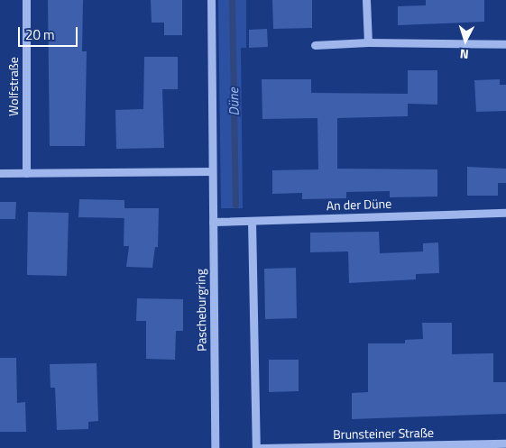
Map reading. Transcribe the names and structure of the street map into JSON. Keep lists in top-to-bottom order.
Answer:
{
  "streets": {
    "street": [
      "Wolfstraße",
      "An der Düne",
      "Pascheburgring",
      "Brunsteiner Straße"
    ]
  },
  "crossings": [
    ["An der Düne", "Pascheburgring"]
  ],
  "water": ["Düne"],
  "scale_bar": "20 m",
  "north": "bottom"
}
